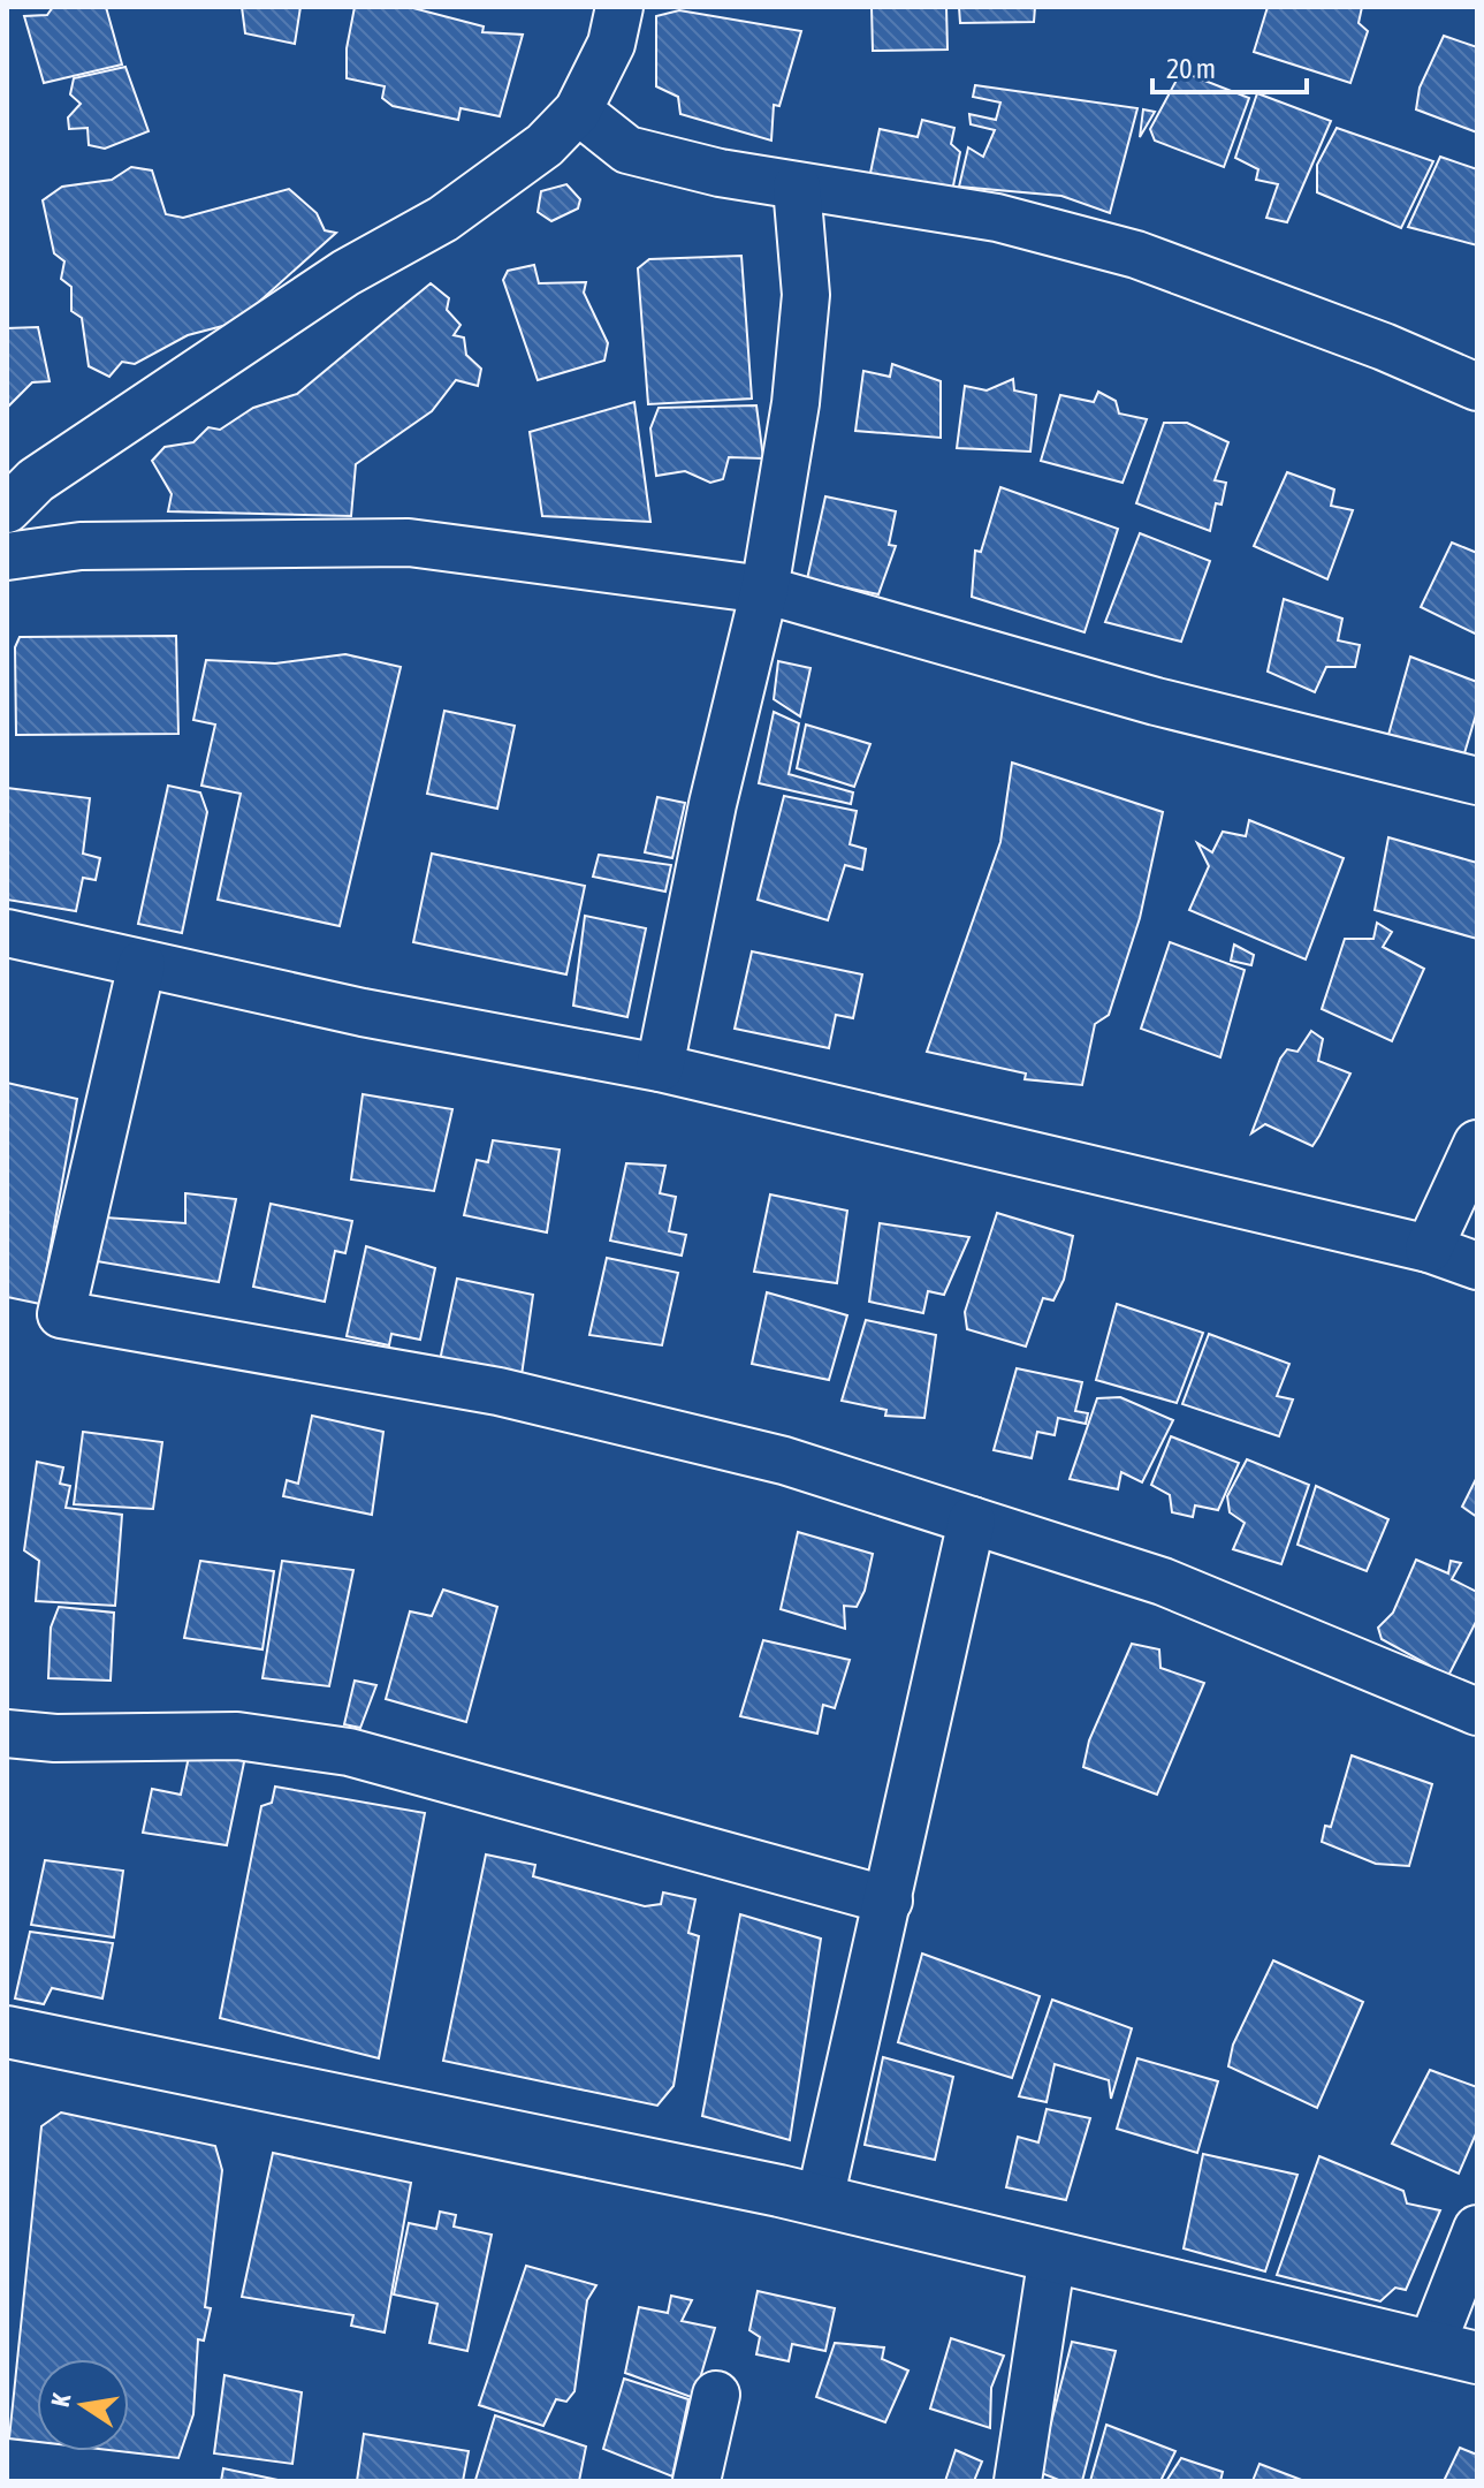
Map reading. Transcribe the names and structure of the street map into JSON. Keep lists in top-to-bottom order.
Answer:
{
  "scale_bar": "20 m",
  "north": "left"
}
